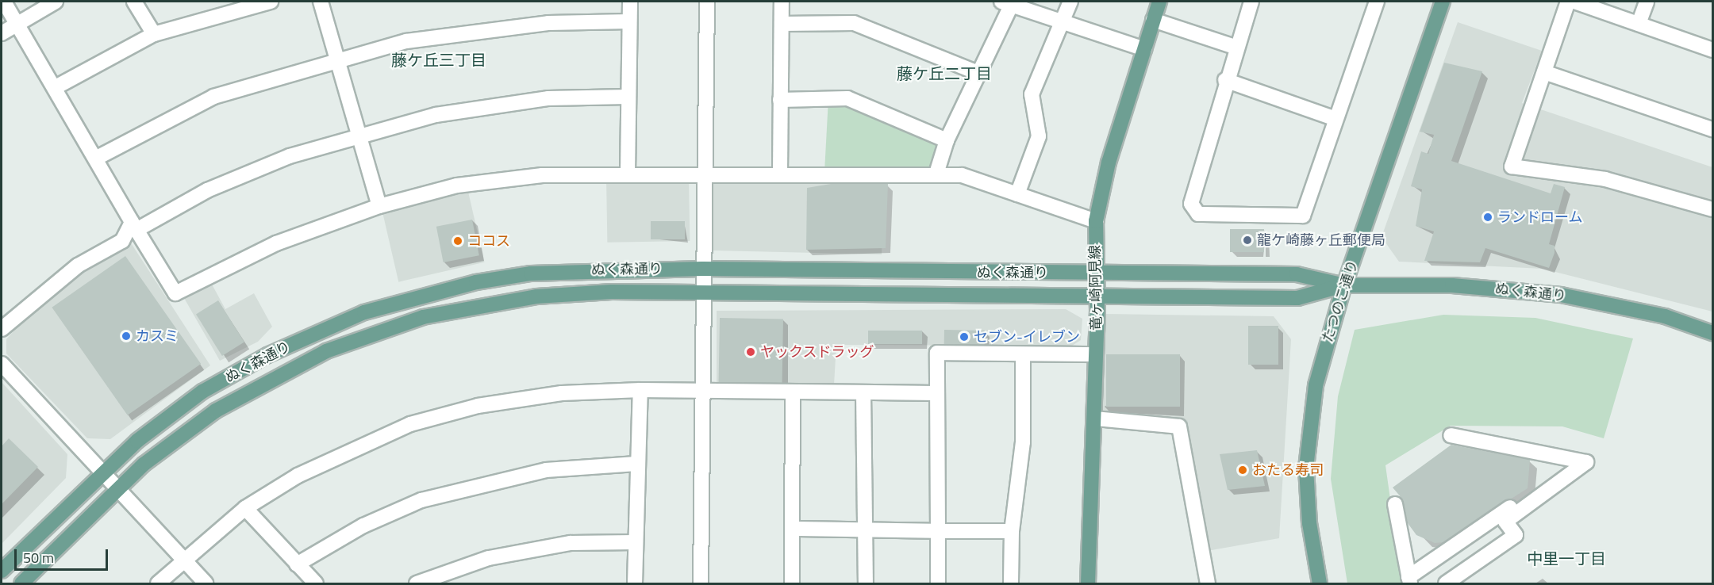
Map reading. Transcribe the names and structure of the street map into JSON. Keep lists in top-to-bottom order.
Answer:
{
  "streets": {
    "main road": ["ぬく森通り", "竜ヶ崎阿見線", "たつのこ通り"]
  },
  "crossings": [
    ["ぬく森通り", "竜ヶ崎阿見線"],
    ["ぬく森通り", "たつのこ通り"]
  ],
  "districts": ["藤ケ丘三丁目", "藤ケ丘二丁目", "中里一丁目"],
  "places": [
    "ランドローム",
    "龍ケ崎藤ヶ丘郵便局",
    "ココス",
    "カスミ",
    "セブン-イレブン",
    "ヤックスドラッグ",
    "おたる寿司"
  ],
  "scale_bar": "50 m"
}
